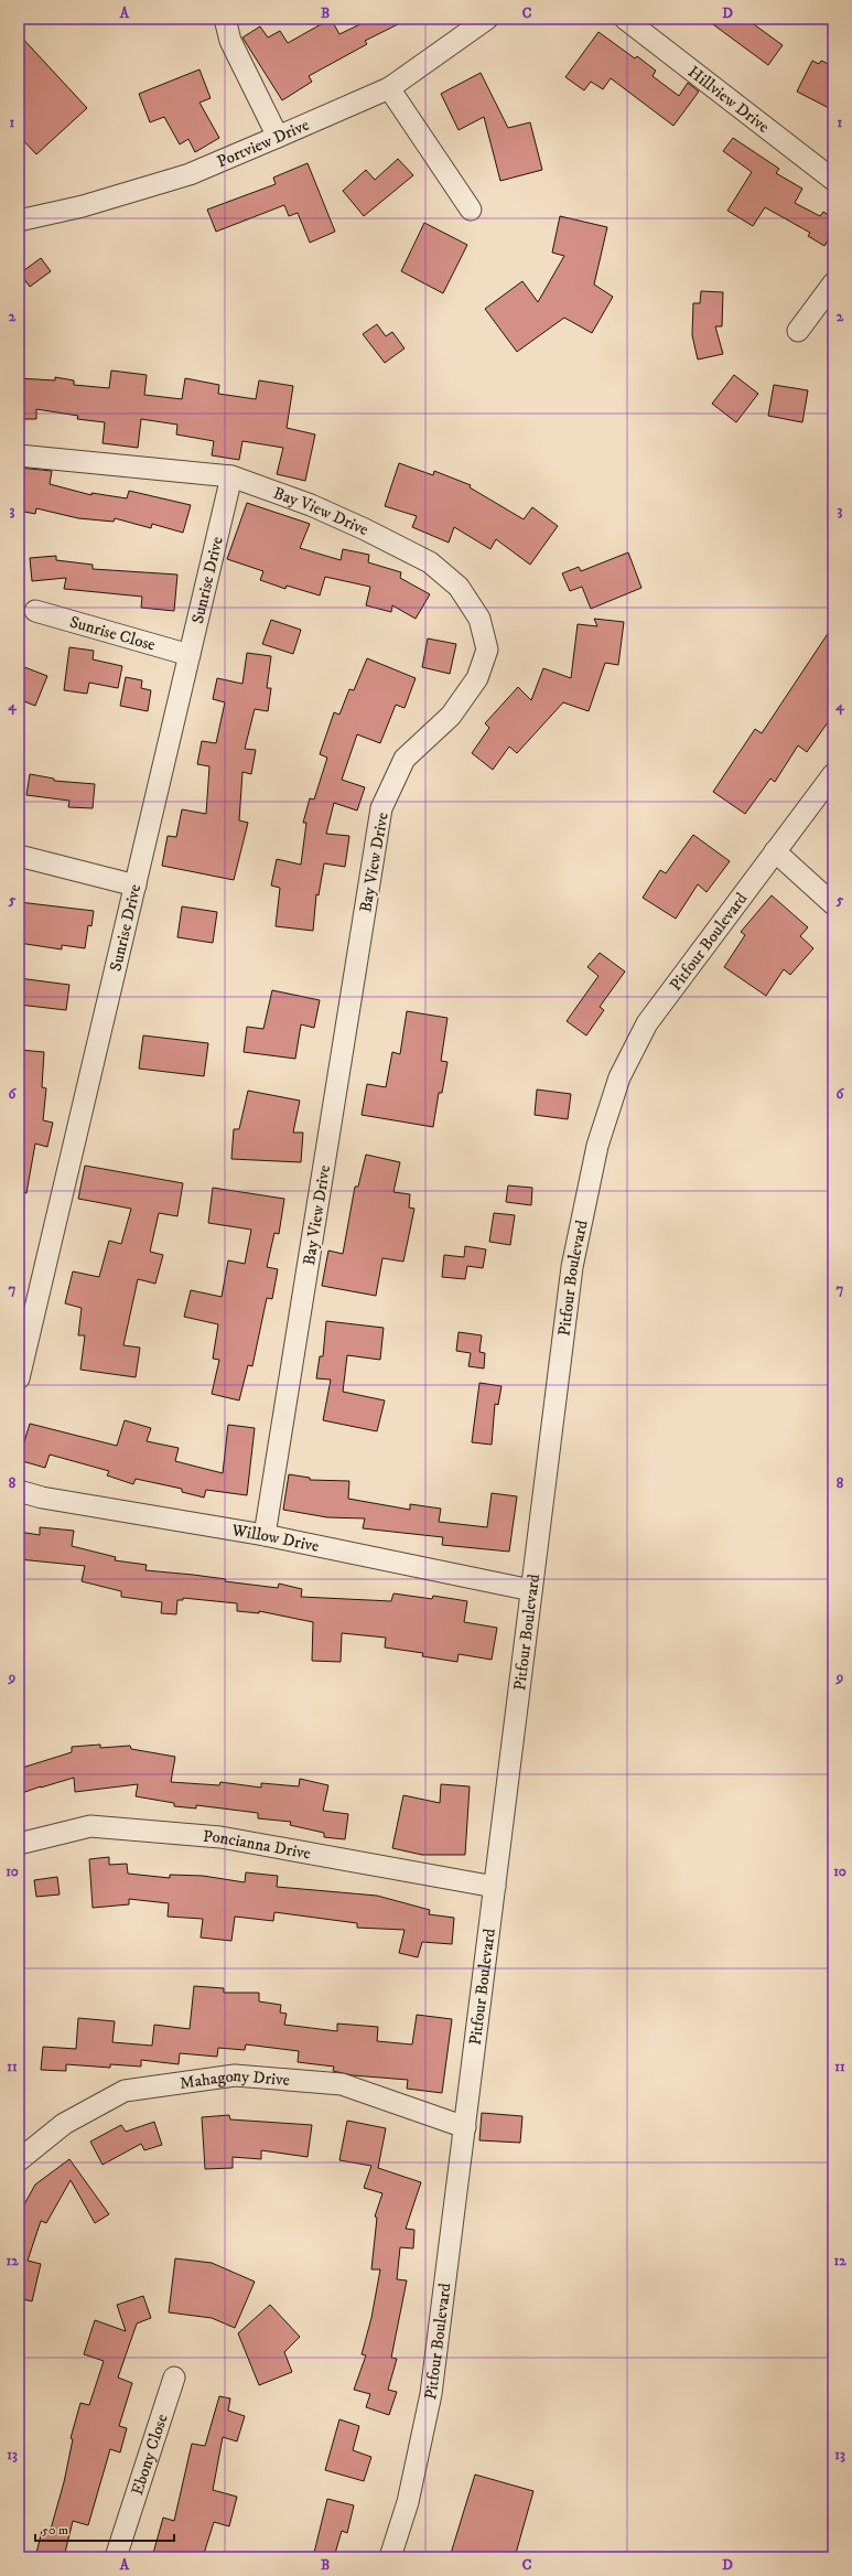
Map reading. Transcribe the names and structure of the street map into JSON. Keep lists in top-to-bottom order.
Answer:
{
  "streets": {
    "street": [
      "Hillview Drive",
      "Portview Drive",
      "Bay View Drive",
      "Sunrise Drive",
      "Sunrise Close",
      "Pitfour Boulevard",
      "Willow Drive",
      "Poncianna Drive",
      "Mahagony Drive",
      "Ebony Close"
    ]
  },
  "crossings": [
    ["Bay View Drive", "Sunrise Drive"],
    ["Bay View Drive", "Willow Drive"],
    ["Sunrise Drive", "Sunrise Close"],
    ["Pitfour Boulevard", "Willow Drive"],
    ["Pitfour Boulevard", "Poncianna Drive"],
    ["Pitfour Boulevard", "Mahagony Drive"]
  ],
  "scale_bar": "50 m",
  "grid": {
    "columns": [
      "A",
      "B",
      "C",
      "D"
    ],
    "rows": [
      "1",
      "2",
      "3",
      "4",
      "5",
      "6",
      "7",
      "8",
      "9",
      "10",
      "11",
      "12",
      "13"
    ]
  }
}
